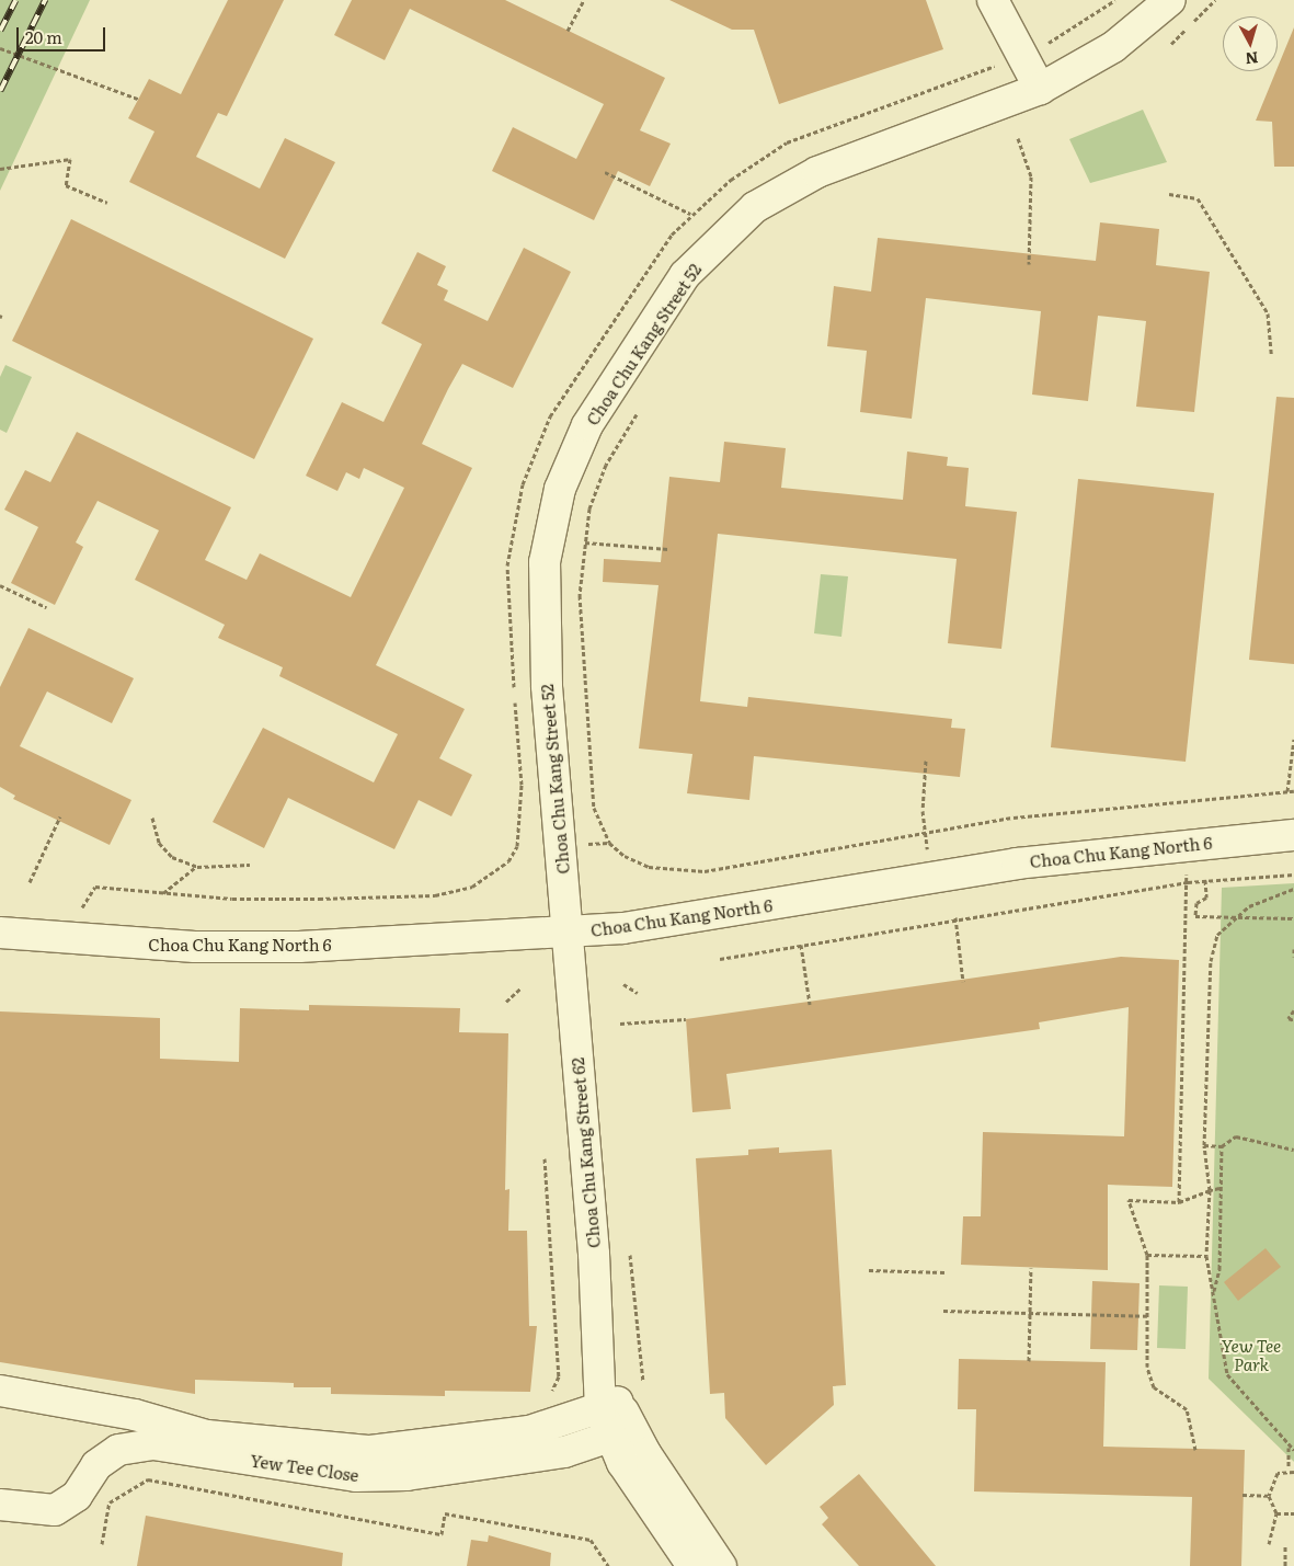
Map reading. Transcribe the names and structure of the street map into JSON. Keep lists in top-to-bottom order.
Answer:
{
  "streets": {
    "street": [
      "Choa Chu Kang Street 52",
      "Choa Chu Kang North 6",
      "Choa Chu Kang Street 62",
      "Yew Tee Close"
    ]
  },
  "crossings": [
    ["Choa Chu Kang Street 52", "Choa Chu Kang North 6"],
    ["Choa Chu Kang Street 52", "Choa Chu Kang Street 62"],
    ["Choa Chu Kang North 6", "Choa Chu Kang Street 62"],
    ["Choa Chu Kang Street 62", "Yew Tee Close"]
  ],
  "parks": ["Yew Tee Park"],
  "scale_bar": "20 m",
  "north": "bottom"
}
